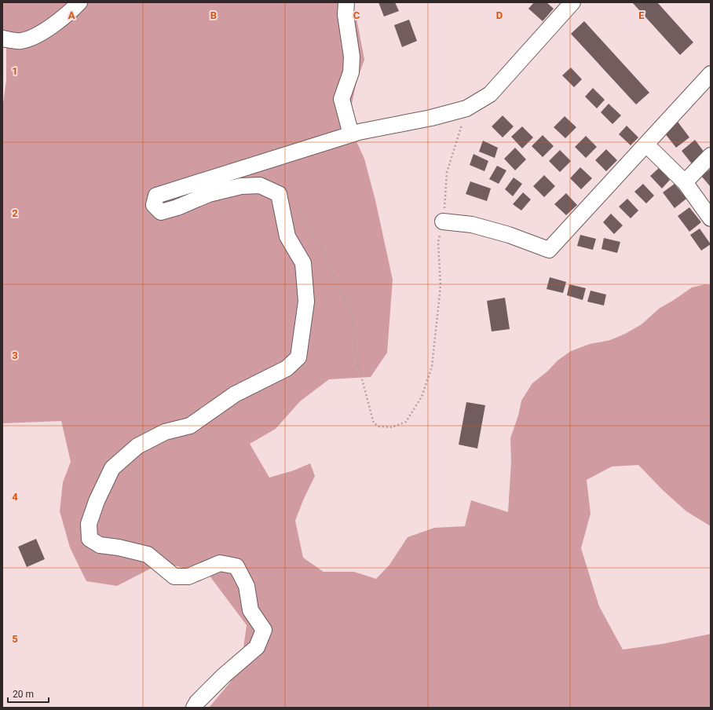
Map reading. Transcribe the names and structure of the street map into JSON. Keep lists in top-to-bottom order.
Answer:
{
  "scale_bar": "20 m",
  "grid": {
    "columns": [
      "A",
      "B",
      "C",
      "D",
      "E"
    ],
    "rows": [
      "1",
      "2",
      "3",
      "4",
      "5"
    ]
  }
}
